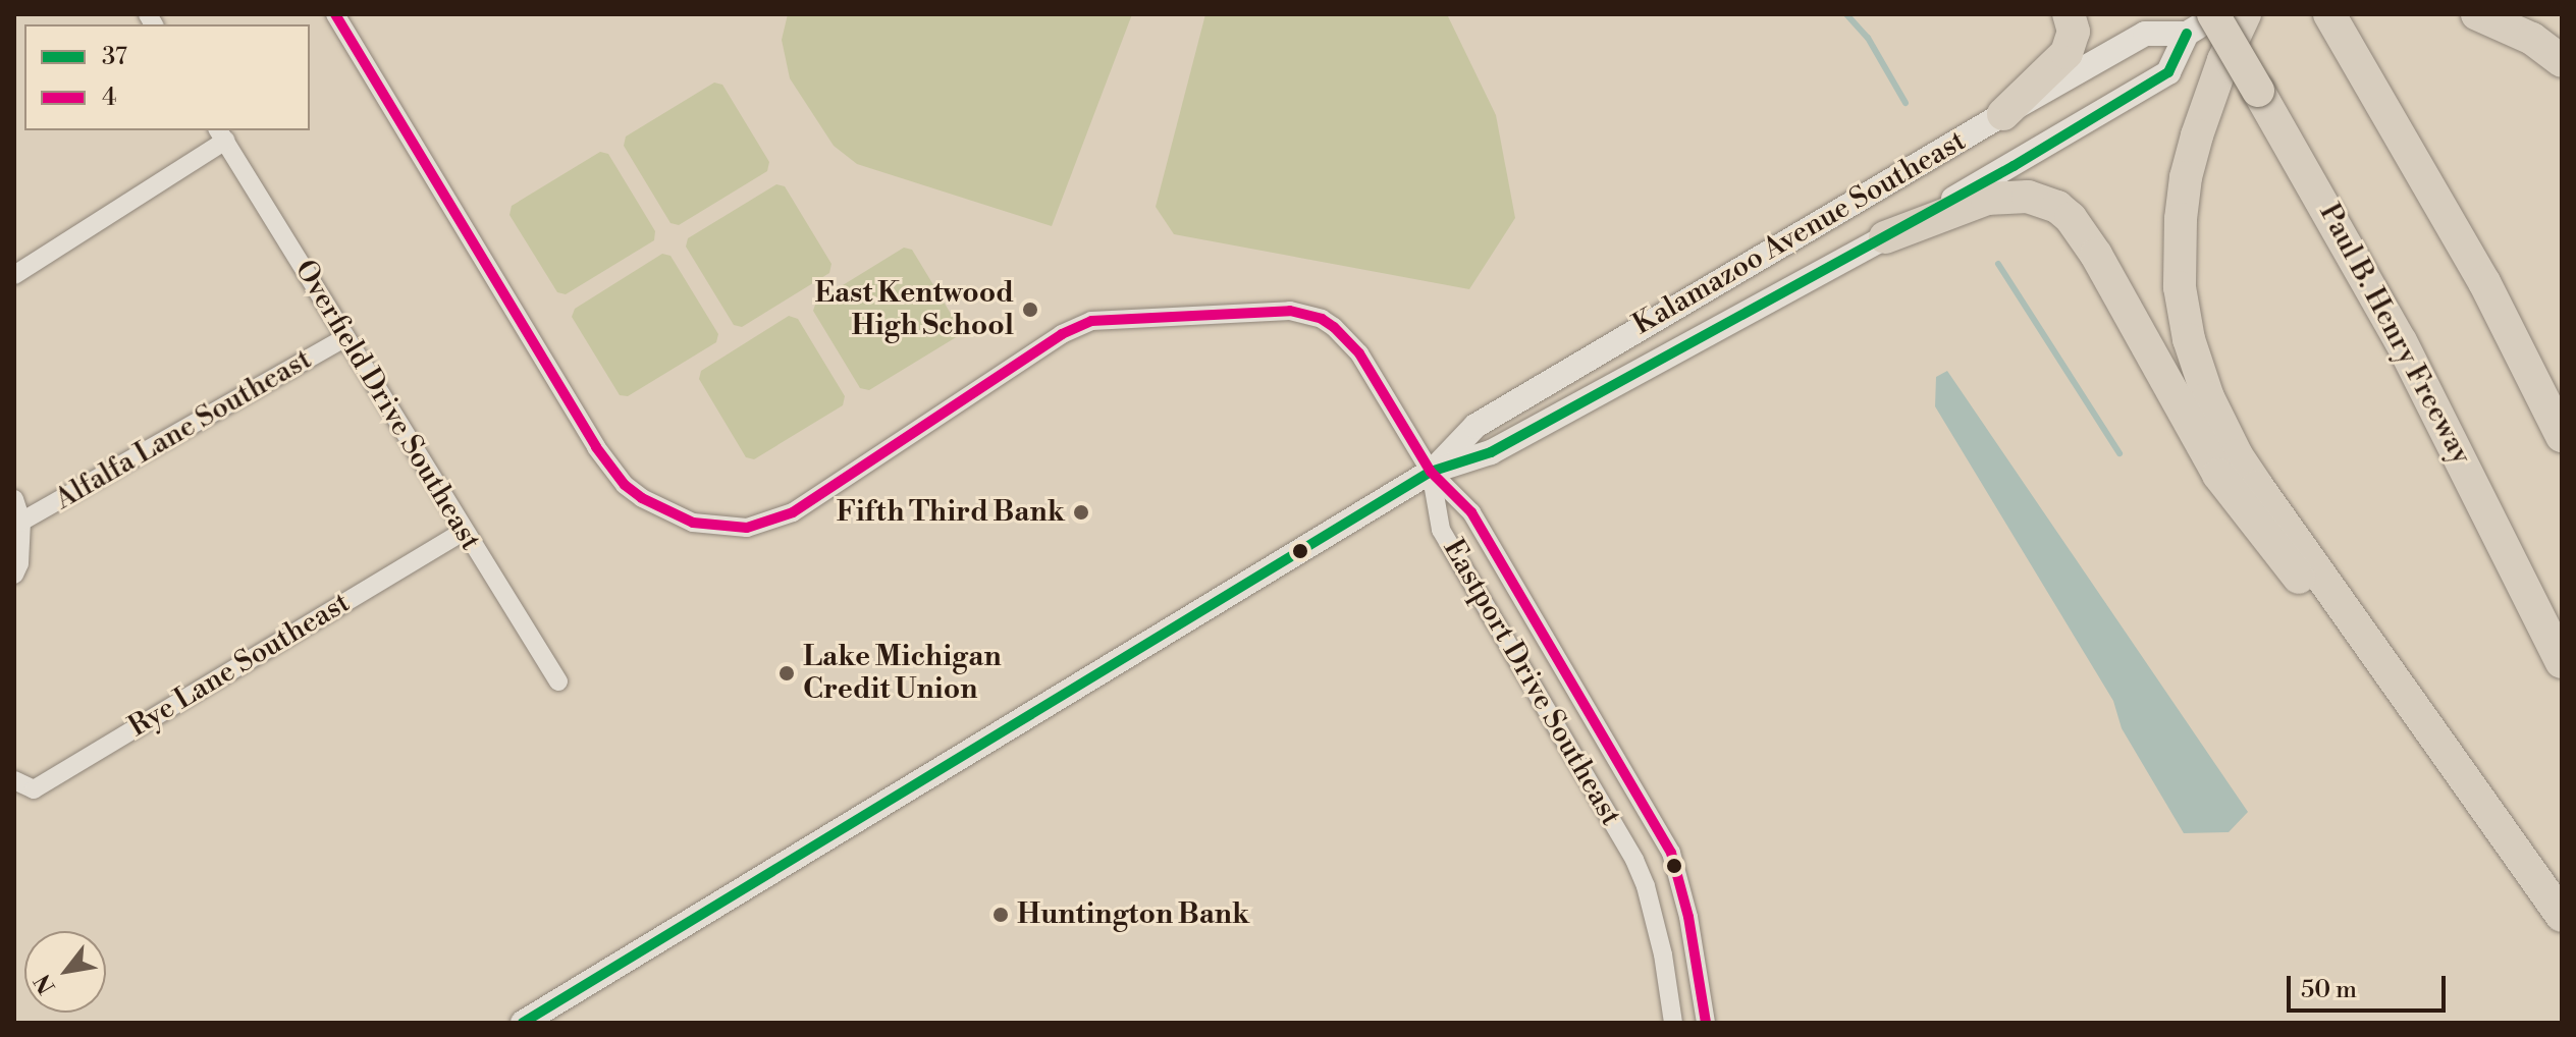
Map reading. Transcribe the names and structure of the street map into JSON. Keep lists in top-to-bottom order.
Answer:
{
  "streets": {
    "highway": ["Paul B. Henry Freeway"],
    "main road": ["Kalamazoo Avenue Southeast"],
    "street": [
      "Overfield Drive Southeast",
      "Alfalfa Lane Southeast",
      "Rye Lane Southeast",
      "Eastport Drive Southeast"
    ]
  },
  "crossings": [
    ["Kalamazoo Avenue Southeast", "Eastport Drive Southeast"],
    ["Overfield Drive Southeast", "Alfalfa Lane Southeast"],
    ["Overfield Drive Southeast", "Rye Lane Southeast"]
  ],
  "places": [
    "East Kentwood High School",
    "Fifth Third Bank",
    "Lake Michigan Credit Union",
    "Huntington Bank"
  ],
  "lines": ["transit line 4", "transit line 37"],
  "legend": ["37", "4"],
  "scale_bar": "50 m",
  "north": "bottom left"
}
